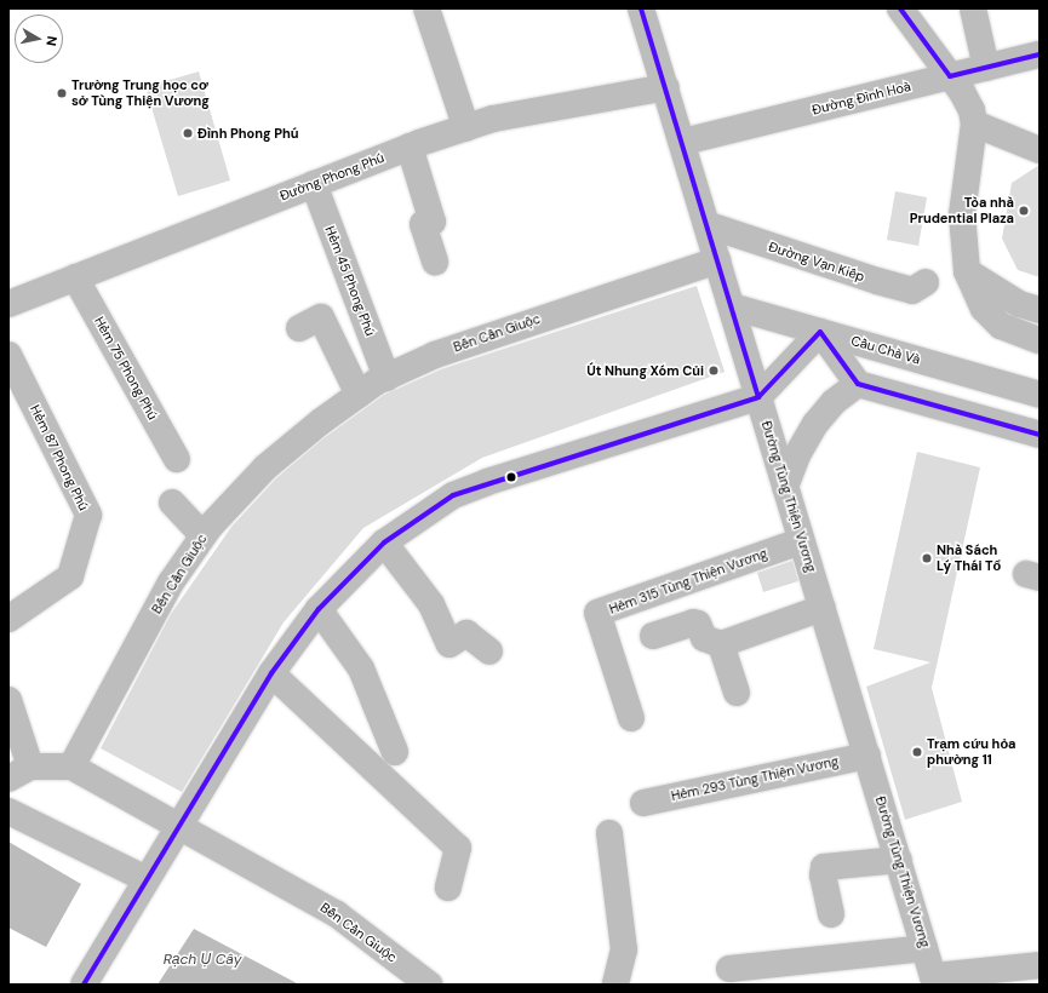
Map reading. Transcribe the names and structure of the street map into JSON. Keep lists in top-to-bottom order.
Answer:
{
  "streets": {
    "street": [
      "Đường Đình Hoà",
      "Đường Phong Phú",
      "Đường Vạn Kiếp",
      "Hẻm 45 Phong Phú",
      "Bến Cần Giuộc",
      "Cầu Chà Và",
      "Hẻm 75 Phong Phú",
      "Hẻm 87 Phong Phú",
      "Đường Tùng Thiện Vương",
      "Hẻm 315 Tùng Thiện Vương",
      "Hẻm 293 Tùng Thiện Vương"
    ]
  },
  "crossings": [
    ["Đường Đình Hoà", "Đường Tùng Thiện Vương"],
    ["Đường Phong Phú", "Hẻm 45 Phong Phú"],
    ["Đường Phong Phú", "Hẻm 75 Phong Phú"],
    ["Đường Phong Phú", "Đường Tùng Thiện Vương"],
    ["Đường Vạn Kiếp", "Đường Tùng Thiện Vương"],
    ["Hẻm 45 Phong Phú", "Bến Cần Giuộc"],
    ["Bến Cần Giuộc", "Đường Tùng Thiện Vương"],
    ["Cầu Chà Và", "Đường Tùng Thiện Vương"],
    ["Đường Tùng Thiện Vương", "Hẻm 315 Tùng Thiện Vương"],
    ["Đường Tùng Thiện Vương", "Hẻm 293 Tùng Thiện Vương"]
  ],
  "water": ["Rạch Ụ Cây"],
  "places": [
    "Trường Trung học cơ sở Tùng Thiện Vương",
    "Đình Phong Phú",
    "Tòa nhà Prudential Plaza",
    "Út Nhung Xóm Củi",
    "Nhà Sách Lý Thái Tổ",
    "Trạm cứu hỏa phường 11"
  ],
  "north": "right"
}
